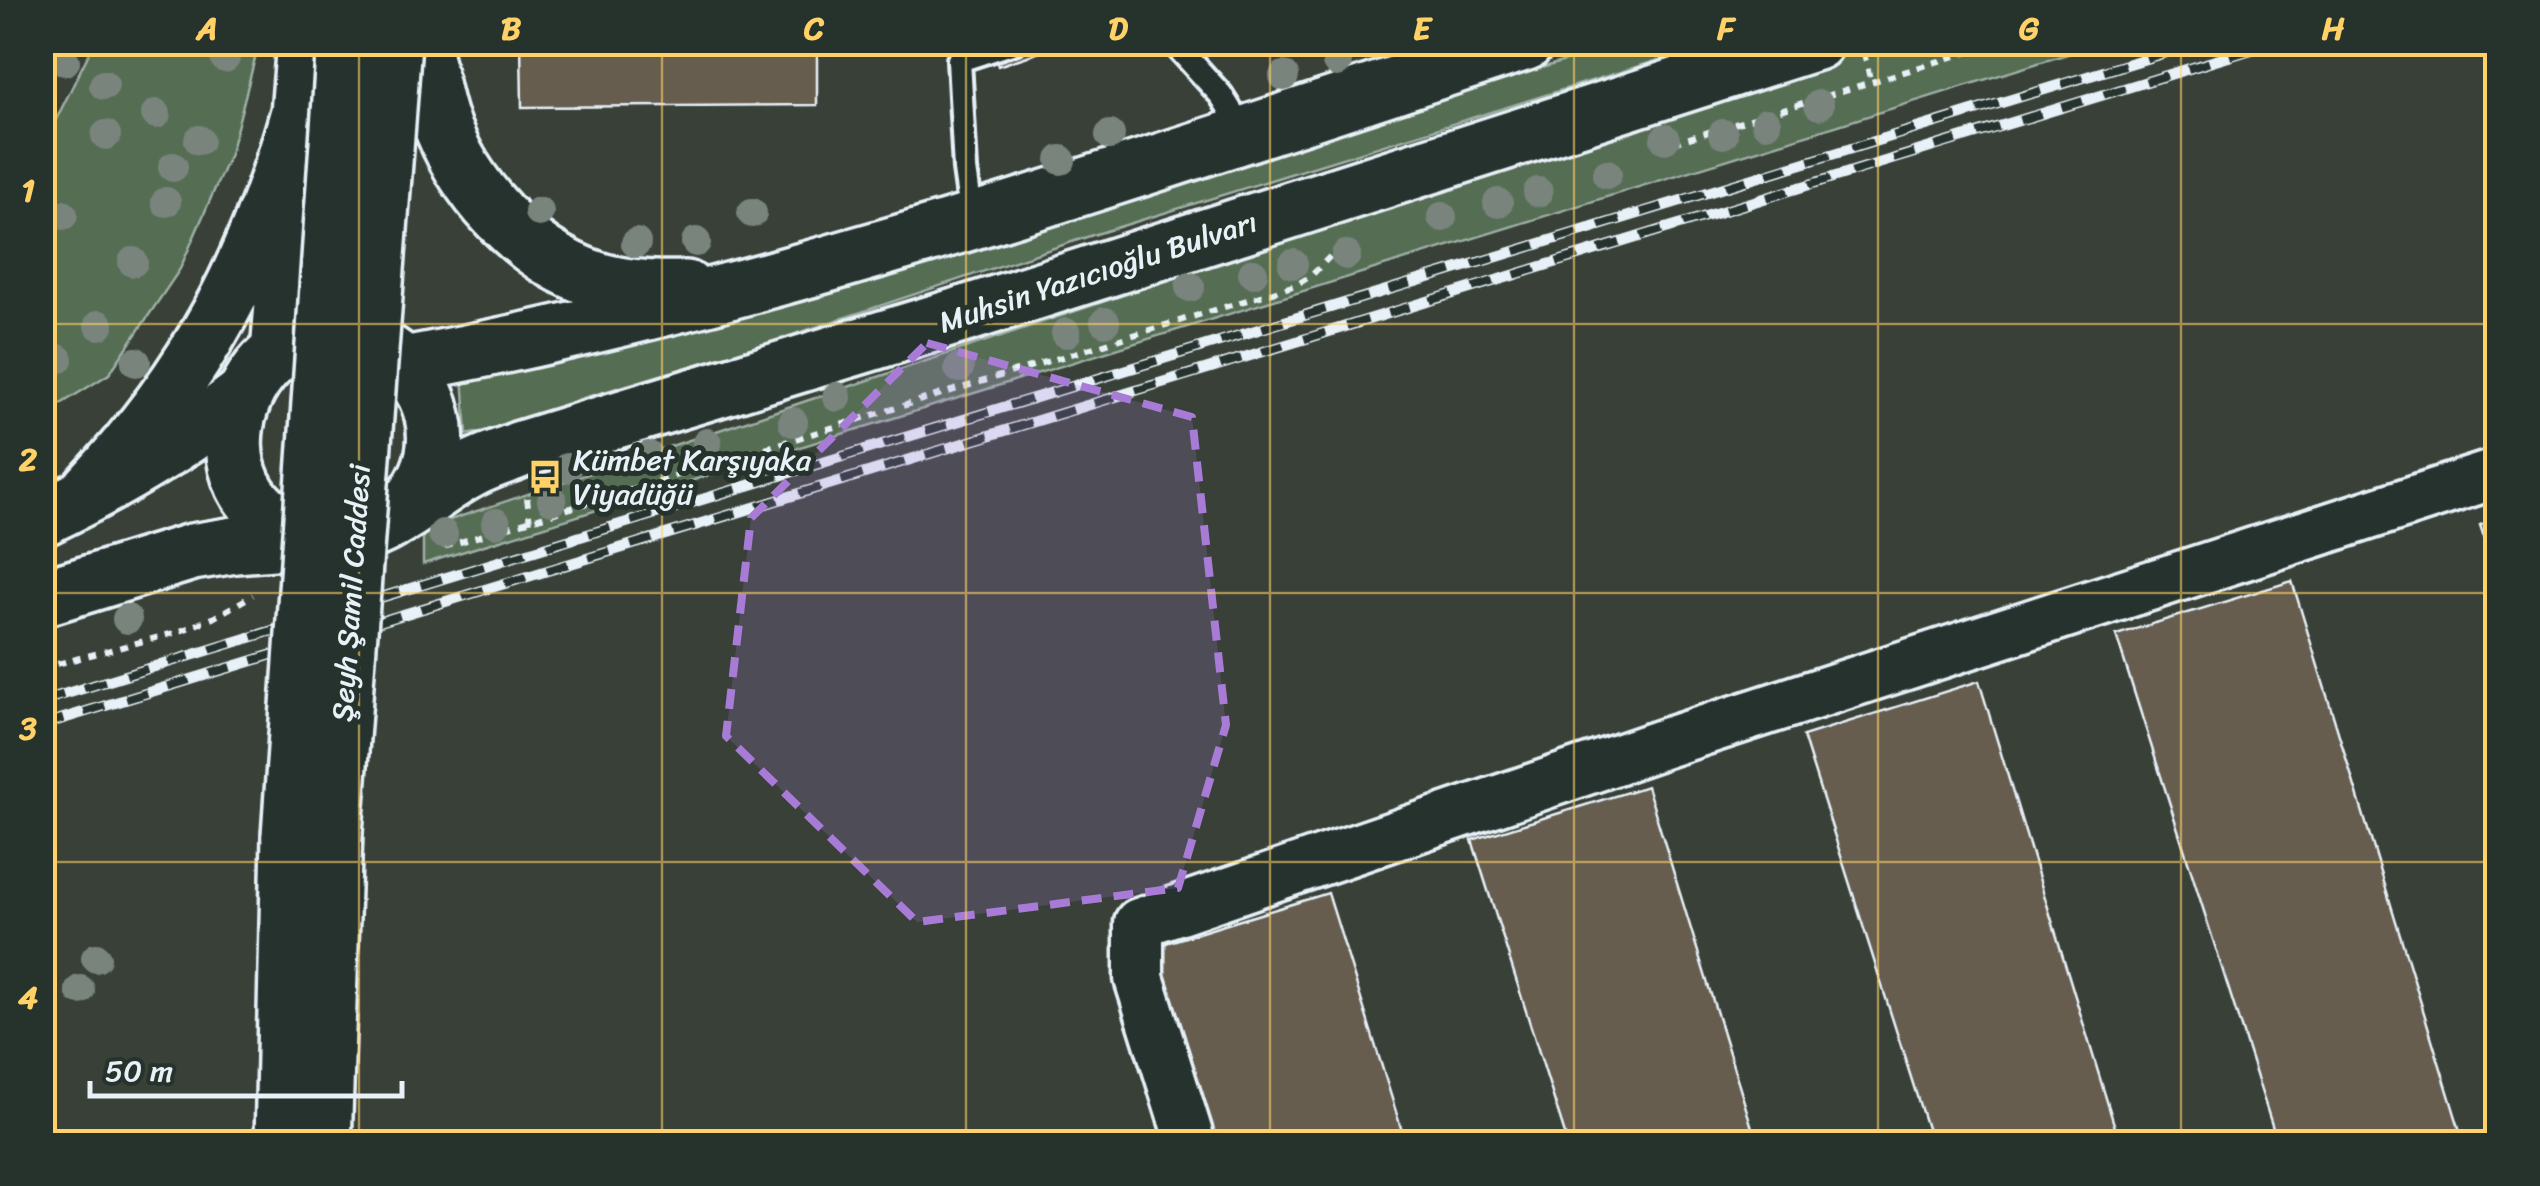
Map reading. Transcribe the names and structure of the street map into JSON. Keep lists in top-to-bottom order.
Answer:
{
  "streets": {
    "main road": ["Muhsin Yazıcıoğlu Bulvarı", "Şeyh Şamil Caddesi"]
  },
  "places": {
    "bus stop": ["Kümbet Karşıyaka Viyadüğü"]
  },
  "scale_bar": "50 m",
  "grid": {
    "columns": [
      "A",
      "B",
      "C",
      "D",
      "E",
      "F",
      "G",
      "H"
    ],
    "rows": [
      "1",
      "2",
      "3",
      "4"
    ]
  }
}
